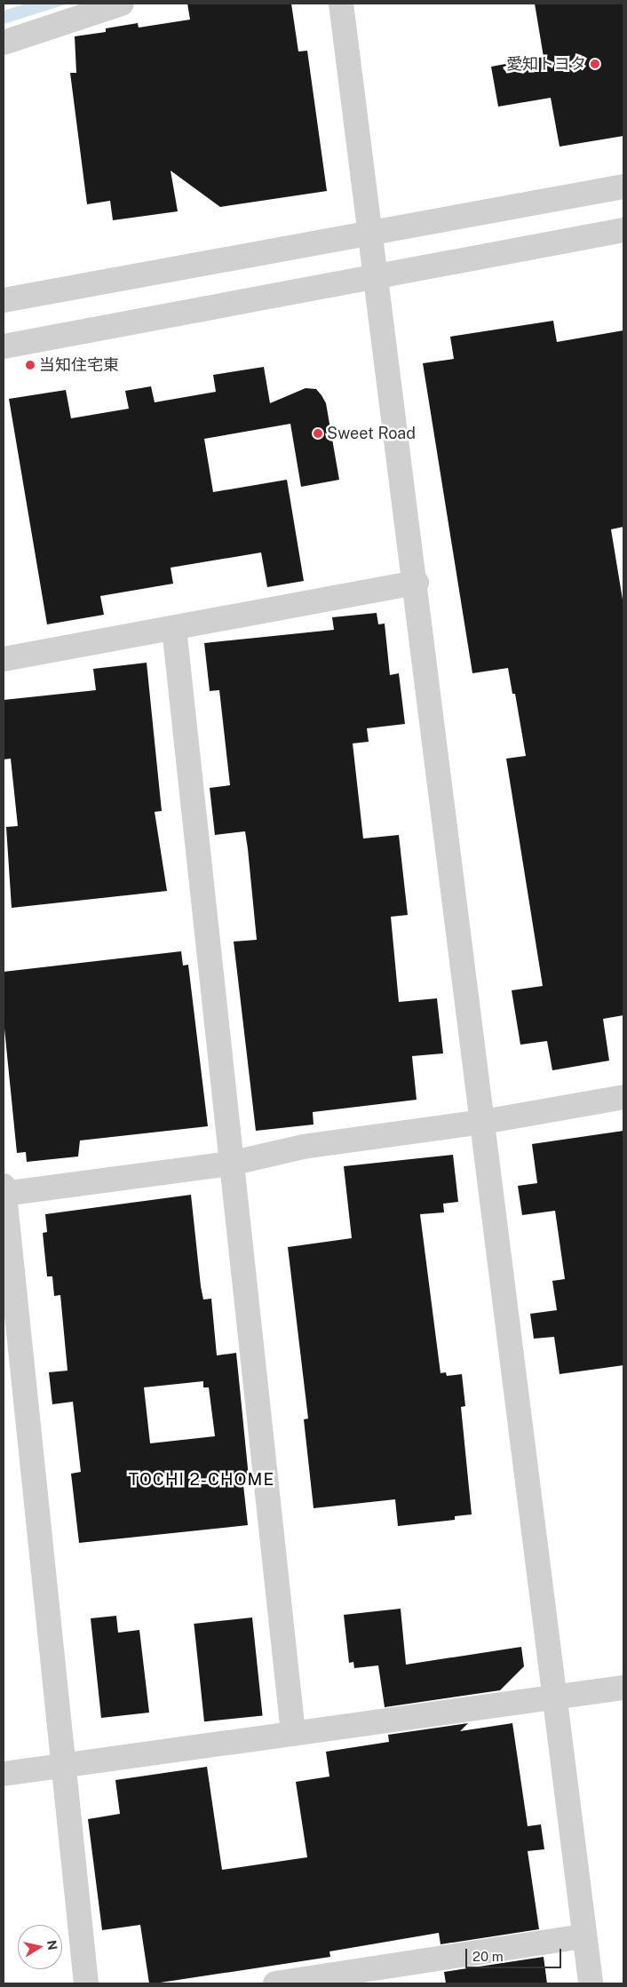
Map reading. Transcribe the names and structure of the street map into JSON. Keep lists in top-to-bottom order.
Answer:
{
  "districts": ["TOCHI 2-CHOME"],
  "places": ["愛知トヨタ", "当知住宅東", "Sweet Road"],
  "scale_bar": "20 m",
  "north": "right"
}
